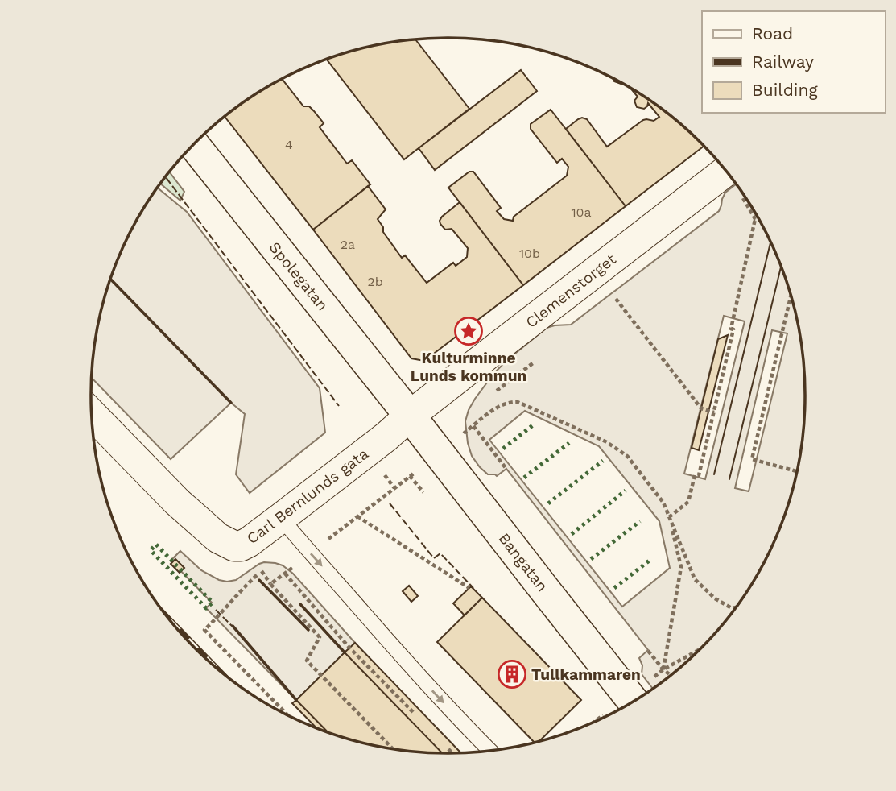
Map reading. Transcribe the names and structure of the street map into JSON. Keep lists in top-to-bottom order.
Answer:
{
  "streets": {
    "street": [
      "Spolegatan",
      "Clemenstorget",
      "Carl Bernlunds gata",
      "Bangatan"
    ]
  },
  "crossings": [
    ["Spolegatan", "Clemenstorget"],
    ["Spolegatan", "Carl Bernlunds gata"],
    ["Spolegatan", "Bangatan"],
    ["Clemenstorget", "Carl Bernlunds gata"],
    ["Clemenstorget", "Bangatan"],
    ["Carl Bernlunds gata", "Bangatan"]
  ],
  "places": {
    "place": ["Kulturminne Lunds kommun"],
    "building": ["Tullkammaren"]
  },
  "house_numbers": [
    "4",
    "10a",
    "2a",
    "10b",
    "2b"
  ],
  "legend": ["Road", "Railway", "Building"]
}
